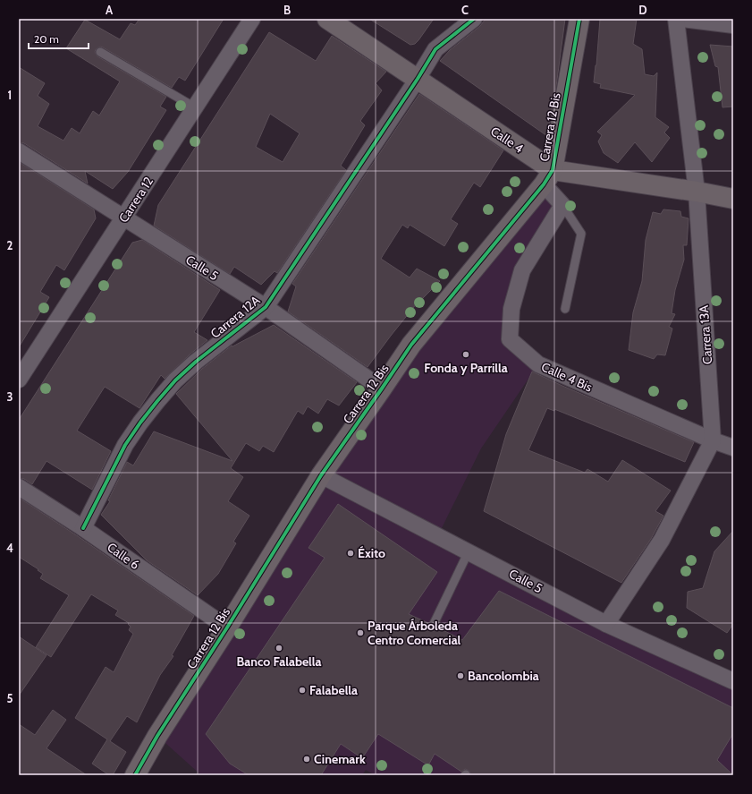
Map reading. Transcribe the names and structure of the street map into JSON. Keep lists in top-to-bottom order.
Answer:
{
  "streets": {
    "street": [
      "Carrera 12 Bis",
      "Calle 4",
      "Carrera 12",
      "Calle 5",
      "Carrera 12A",
      "Carrera 13A",
      "Calle 4 Bis",
      "Calle 6"
    ]
  },
  "crossings": [
    ["Carrera 12 Bis", "Calle 4"],
    ["Carrera 12 Bis", "Calle 5"],
    ["Carrera 12 Bis", "Calle 6"],
    ["Calle 4", "Carrera 12A"],
    ["Calle 4", "Carrera 13A"],
    ["Carrera 12", "Calle 5"],
    ["Calle 5", "Carrera 12A"],
    ["Carrera 12A", "Calle 6"],
    ["Carrera 13A", "Calle 4 Bis"]
  ],
  "places": [
    "Fonda y Parrilla",
    "Éxito",
    "Parque Árboleda Centro Comercial",
    "Banco Falabella",
    "Bancolombia",
    "Falabella",
    "Cinemark"
  ],
  "scale_bar": "20 m",
  "grid": {
    "columns": [
      "A",
      "B",
      "C",
      "D"
    ],
    "rows": [
      "1",
      "2",
      "3",
      "4",
      "5"
    ]
  }
}
